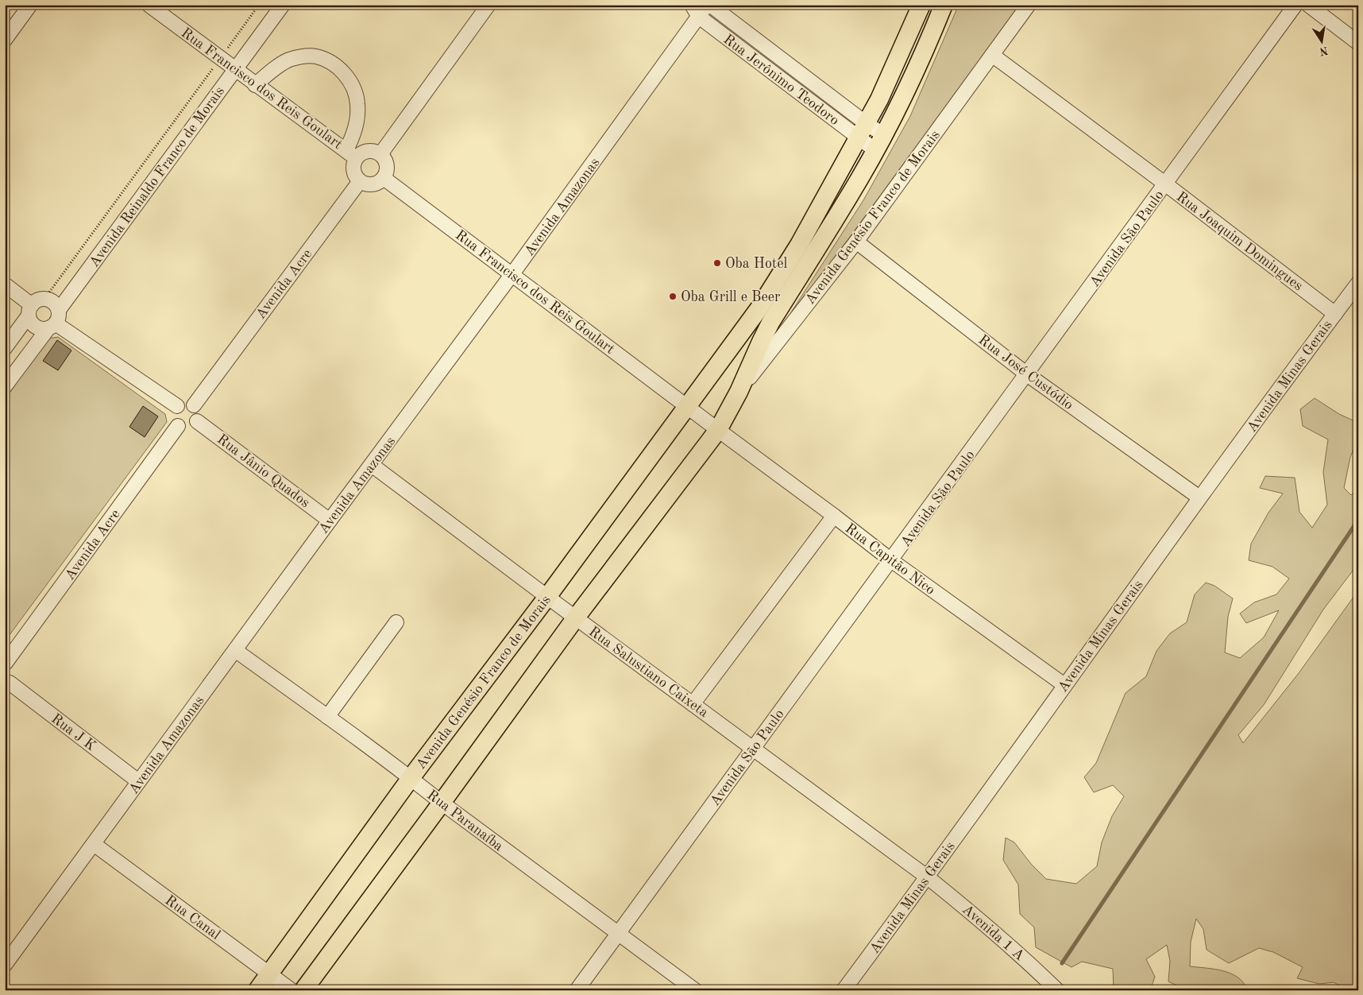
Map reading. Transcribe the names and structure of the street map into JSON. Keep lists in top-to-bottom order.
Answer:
{
  "streets": {
    "main road": ["Avenida Genésio Franco de Morais"],
    "street": [
      "Rua Jerônimo Teodoro",
      "Rua Francisco dos Reis Goulart",
      "Avenida Reinaldo Franco de Morais",
      "Avenida Amazonas",
      "Avenida São Paulo",
      "Rua Joaquim Domingues",
      "Avenida Acre",
      "Rua José Custódio",
      "Avenida Minas Gerais",
      "Rua Jânio Quados",
      "Rua Capitão Nico",
      "Rua Salustiano Caixeta",
      "Rua J K",
      "Rua Paranaíba",
      "Rua Canal",
      "Avenida 1 A"
    ]
  },
  "crossings": [
    ["Rua Jerônimo Teodoro", "Avenida Amazonas"],
    ["Rua Jerônimo Teodoro", "Avenida Genésio Franco de Morais"],
    ["Rua Francisco dos Reis Goulart", "Avenida Reinaldo Franco de Morais"],
    ["Rua Francisco dos Reis Goulart", "Avenida Amazonas"],
    ["Rua Francisco dos Reis Goulart", "Avenida Genésio Franco de Morais"],
    ["Rua Francisco dos Reis Goulart", "Avenida Acre"],
    ["Avenida Amazonas", "Rua Jânio Quados"],
    ["Avenida Amazonas", "Rua Salustiano Caixeta"],
    ["Avenida Amazonas", "Rua J K"],
    ["Avenida Amazonas", "Rua Paranaíba"],
    ["Avenida Amazonas", "Rua Canal"],
    ["Avenida Genésio Franco de Morais", "Rua Joaquim Domingues"],
    ["Avenida Genésio Franco de Morais", "Rua José Custódio"],
    ["Avenida Genésio Franco de Morais", "Rua Capitão Nico"],
    ["Avenida Genésio Franco de Morais", "Rua Salustiano Caixeta"],
    ["Avenida Genésio Franco de Morais", "Rua Paranaíba"],
    ["Avenida Genésio Franco de Morais", "Rua Canal"],
    ["Avenida São Paulo", "Rua Joaquim Domingues"],
    ["Avenida São Paulo", "Rua José Custódio"],
    ["Avenida São Paulo", "Rua Capitão Nico"],
    ["Avenida São Paulo", "Rua Salustiano Caixeta"],
    ["Avenida São Paulo", "Rua Paranaíba"],
    ["Rua Joaquim Domingues", "Avenida Minas Gerais"],
    ["Avenida Acre", "Rua Jânio Quados"],
    ["Rua José Custódio", "Avenida Minas Gerais"],
    ["Avenida Minas Gerais", "Rua Capitão Nico"],
    ["Avenida Minas Gerais", "Rua Salustiano Caixeta"],
    ["Avenida Minas Gerais", "Avenida 1 A"],
    ["Rua Salustiano Caixeta", "Avenida 1 A"]
  ],
  "places": ["Oba Hotel", "Oba Grill e Beer"],
  "north": "bottom"
}
